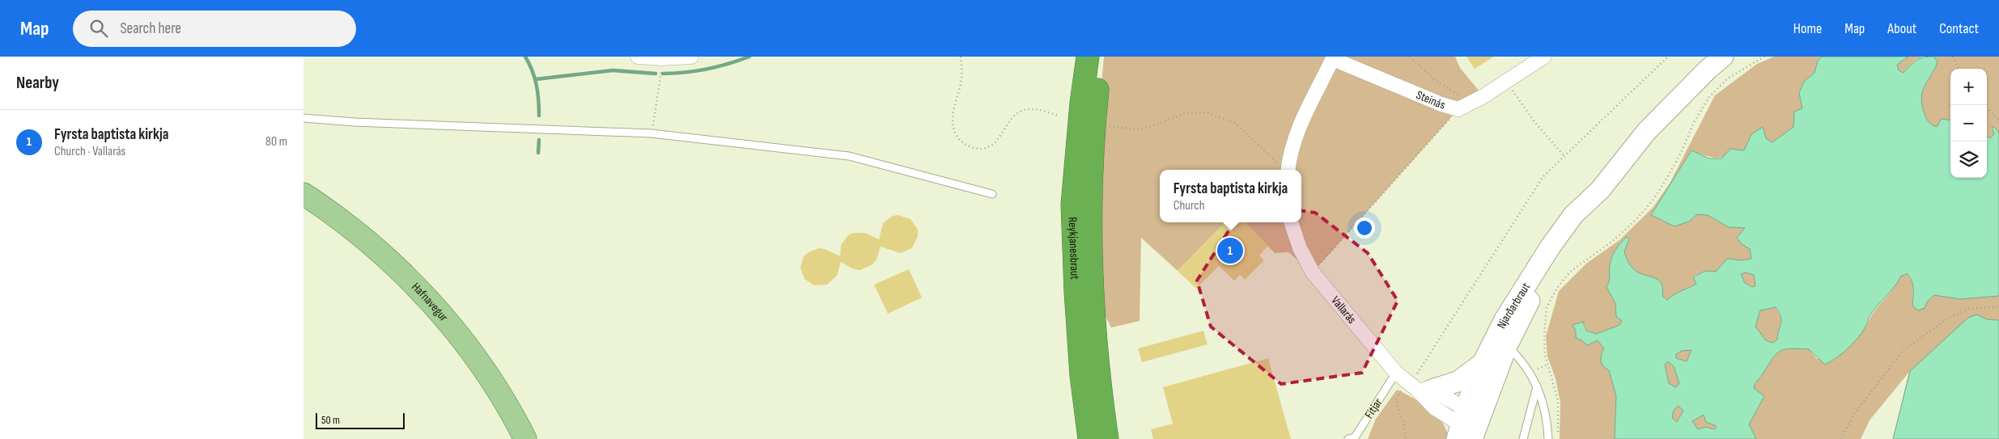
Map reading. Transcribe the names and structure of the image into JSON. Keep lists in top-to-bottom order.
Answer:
{
  "streets": {
    "highway": ["Reykjanesbraut"],
    "main road": ["Hafnavegur", "Njarðarbraut"],
    "street": ["Steinás", "Vallarás"],
    "lane": ["Fitjar"]
  },
  "crossings": [
    ["Njarðarbraut", "Vallarás"],
    ["Vallarás", "Fitjar"]
  ],
  "scale_bar": "50 m",
  "page": {
    "header": "Map",
    "search": "Search here",
    "nav": [
      "Home",
      "Map",
      "About",
      "Contact"
    ],
    "heading": "Nearby",
    "map_buttons": ["+", "−"],
    "list": [
      {
        "mark": "1",
        "name": "Fyrsta baptista kirkja",
        "note": "Church · Vallarás",
        "value": "80 m"
      }
    ],
    "popup": ["Fyrsta baptista kirkja", "Church"],
    "pins": "1",
    "scale": "50 m"
  }
}
